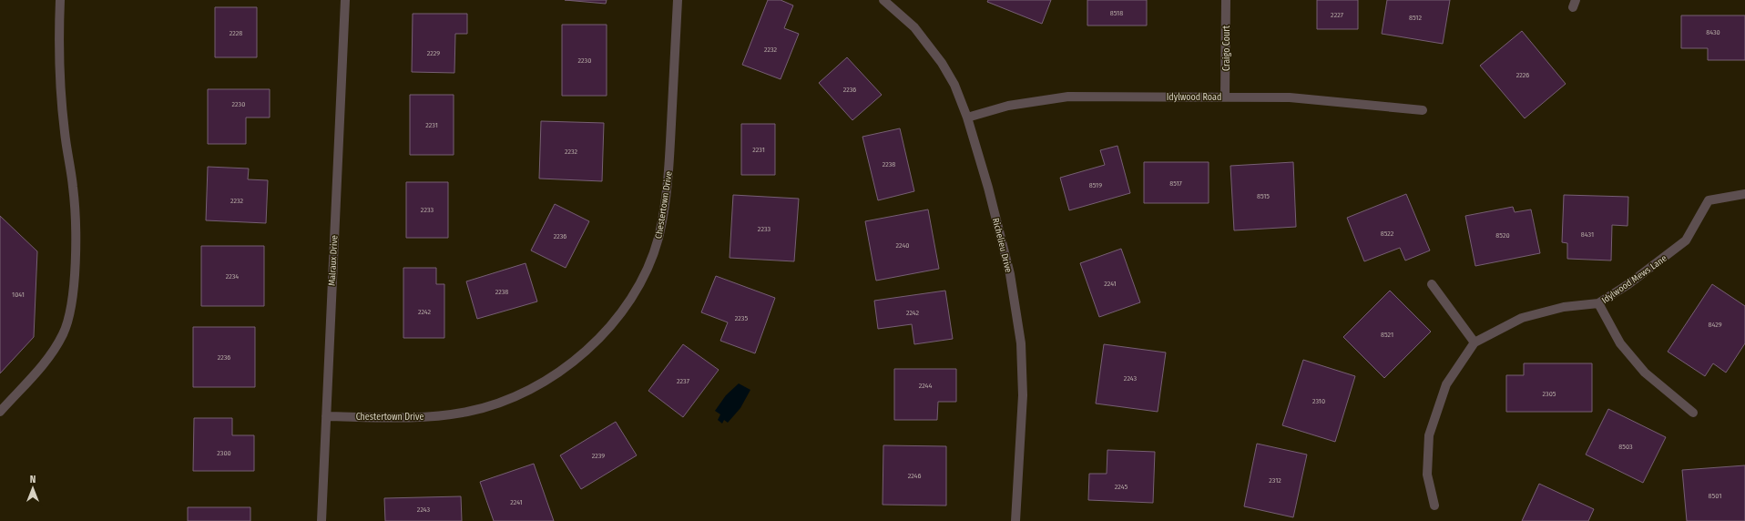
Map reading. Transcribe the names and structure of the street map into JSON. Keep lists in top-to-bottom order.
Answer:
{
  "streets": {
    "street": [
      "Craigo Court",
      "Idylwood Road",
      "Chestertown Drive",
      "Richelieu Drive",
      "Malraux Drive",
      "Idylwood Mews Lane"
    ]
  },
  "crossings": [
    ["Craigo Court", "Idylwood Road"],
    ["Idylwood Road", "Richelieu Drive"],
    ["Chestertown Drive", "Malraux Drive"]
  ],
  "house_numbers": [
    "8518",
    "2227",
    "8512",
    "8430",
    "2228",
    "2232",
    "2229",
    "2230",
    "2226",
    "2236",
    "2230",
    "2231",
    "2231",
    "2232",
    "2238",
    "8517",
    "8519",
    "8515",
    "2232",
    "2233",
    "2233",
    "8522",
    "8431",
    "8520",
    "2236",
    "2240",
    "2234",
    "2241",
    "2238",
    "1041",
    "2242",
    "2242",
    "2235",
    "8429",
    "8521",
    "2236",
    "2243",
    "2237",
    "2244",
    "2305",
    "2310",
    "8503",
    "2300",
    "2239",
    "2246",
    "2312",
    "2245",
    "8501",
    "2241",
    "2243"
  ],
  "north": "top"
}
